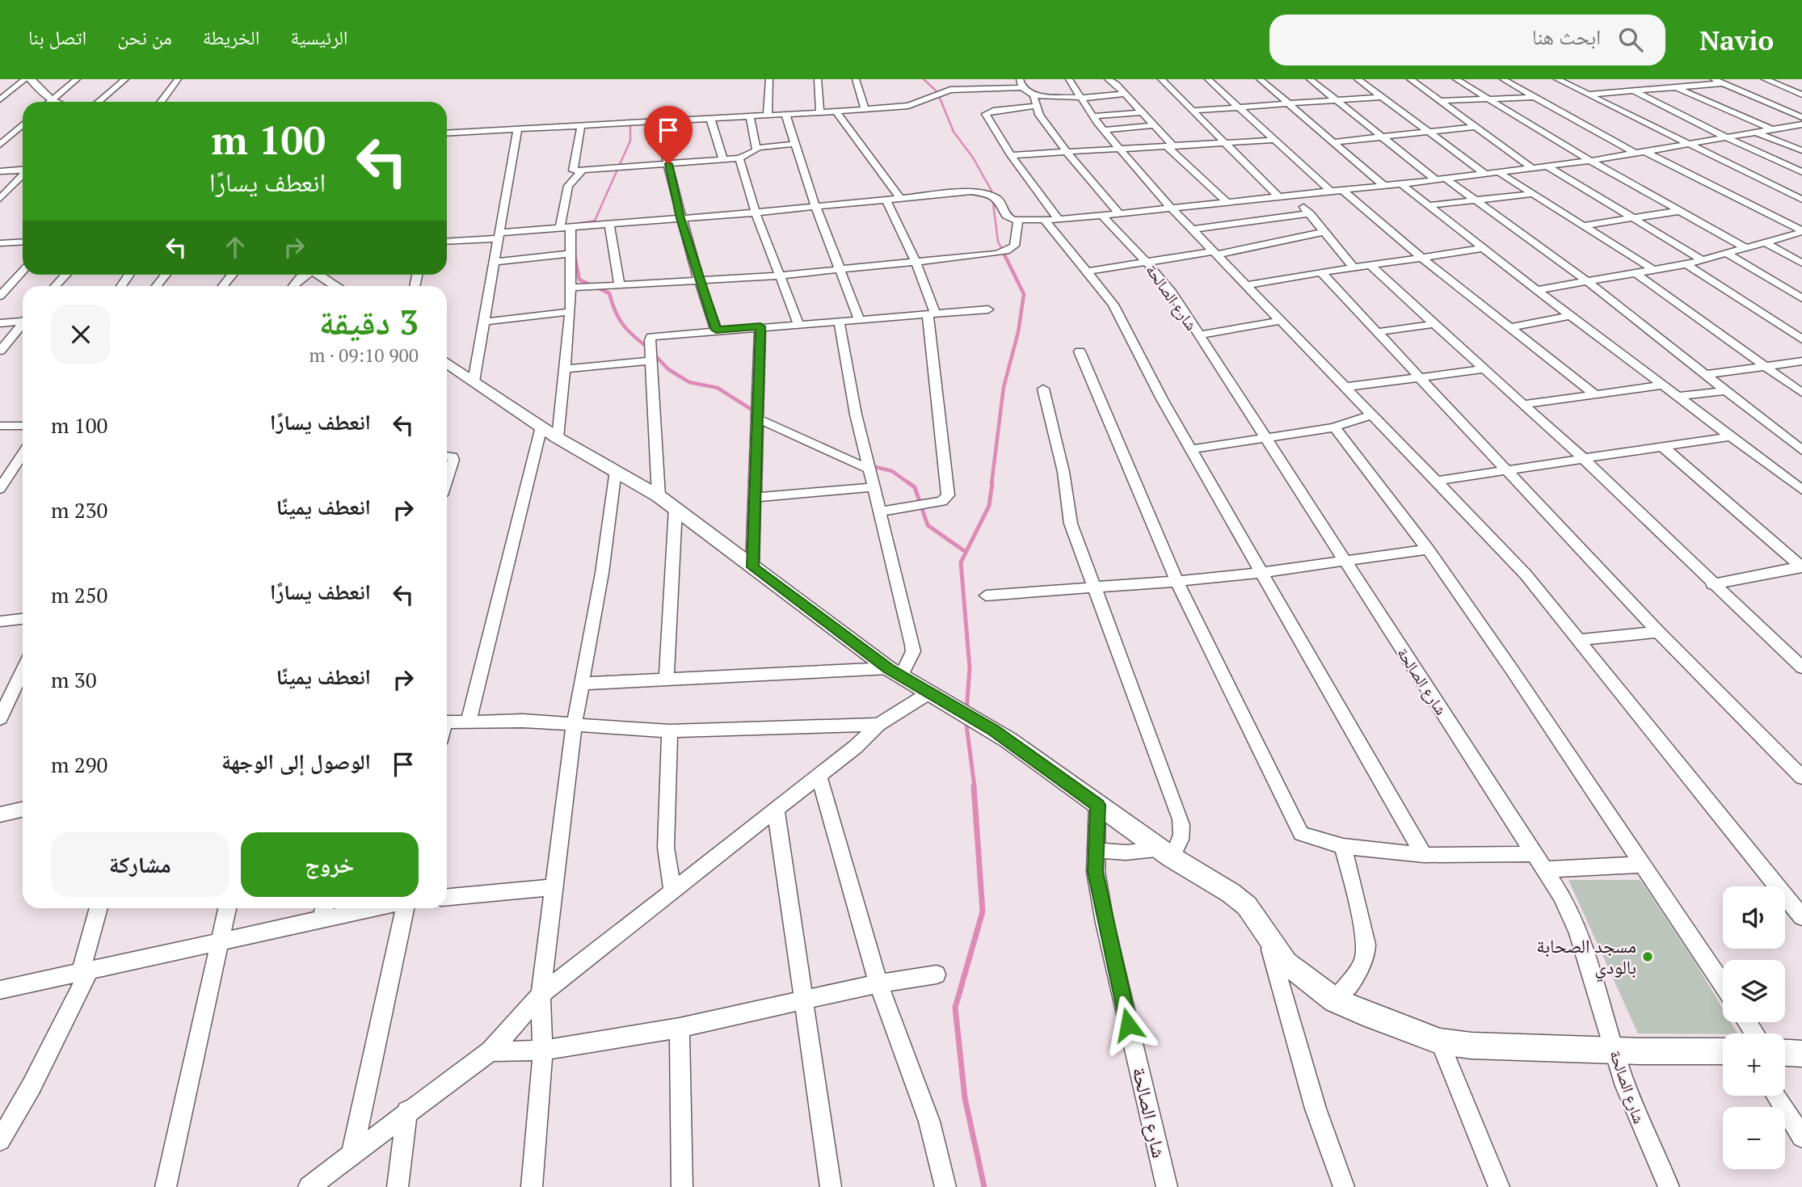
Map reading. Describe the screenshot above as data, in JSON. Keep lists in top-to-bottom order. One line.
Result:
{"streets":{"street":["شارع الصالحة"]},"places":["مسجد الصحابة بالودي"],"page":{"header":"Navio","search":"ابحث هنا","nav":["الرئيسية","الخريطة","من نحن","اتصل بنا"],"turn":["100 m","انعطف يسارًا"],"heading":["3 دقيقة","900 m · 09:10"],"list":[{"name":"انعطف يسارًا","value":"100 m"},{"name":"انعطف يمينًا","value":"230 m"},{"name":"انعطف يسارًا","value":"250 m"},{"name":"انعطف يمينًا","value":"30 m"},{"name":"الوصول إلى الوجهة","value":"290 m"}],"buttons":["خروج","مشاركة"],"map_buttons":["+","−"]}}
